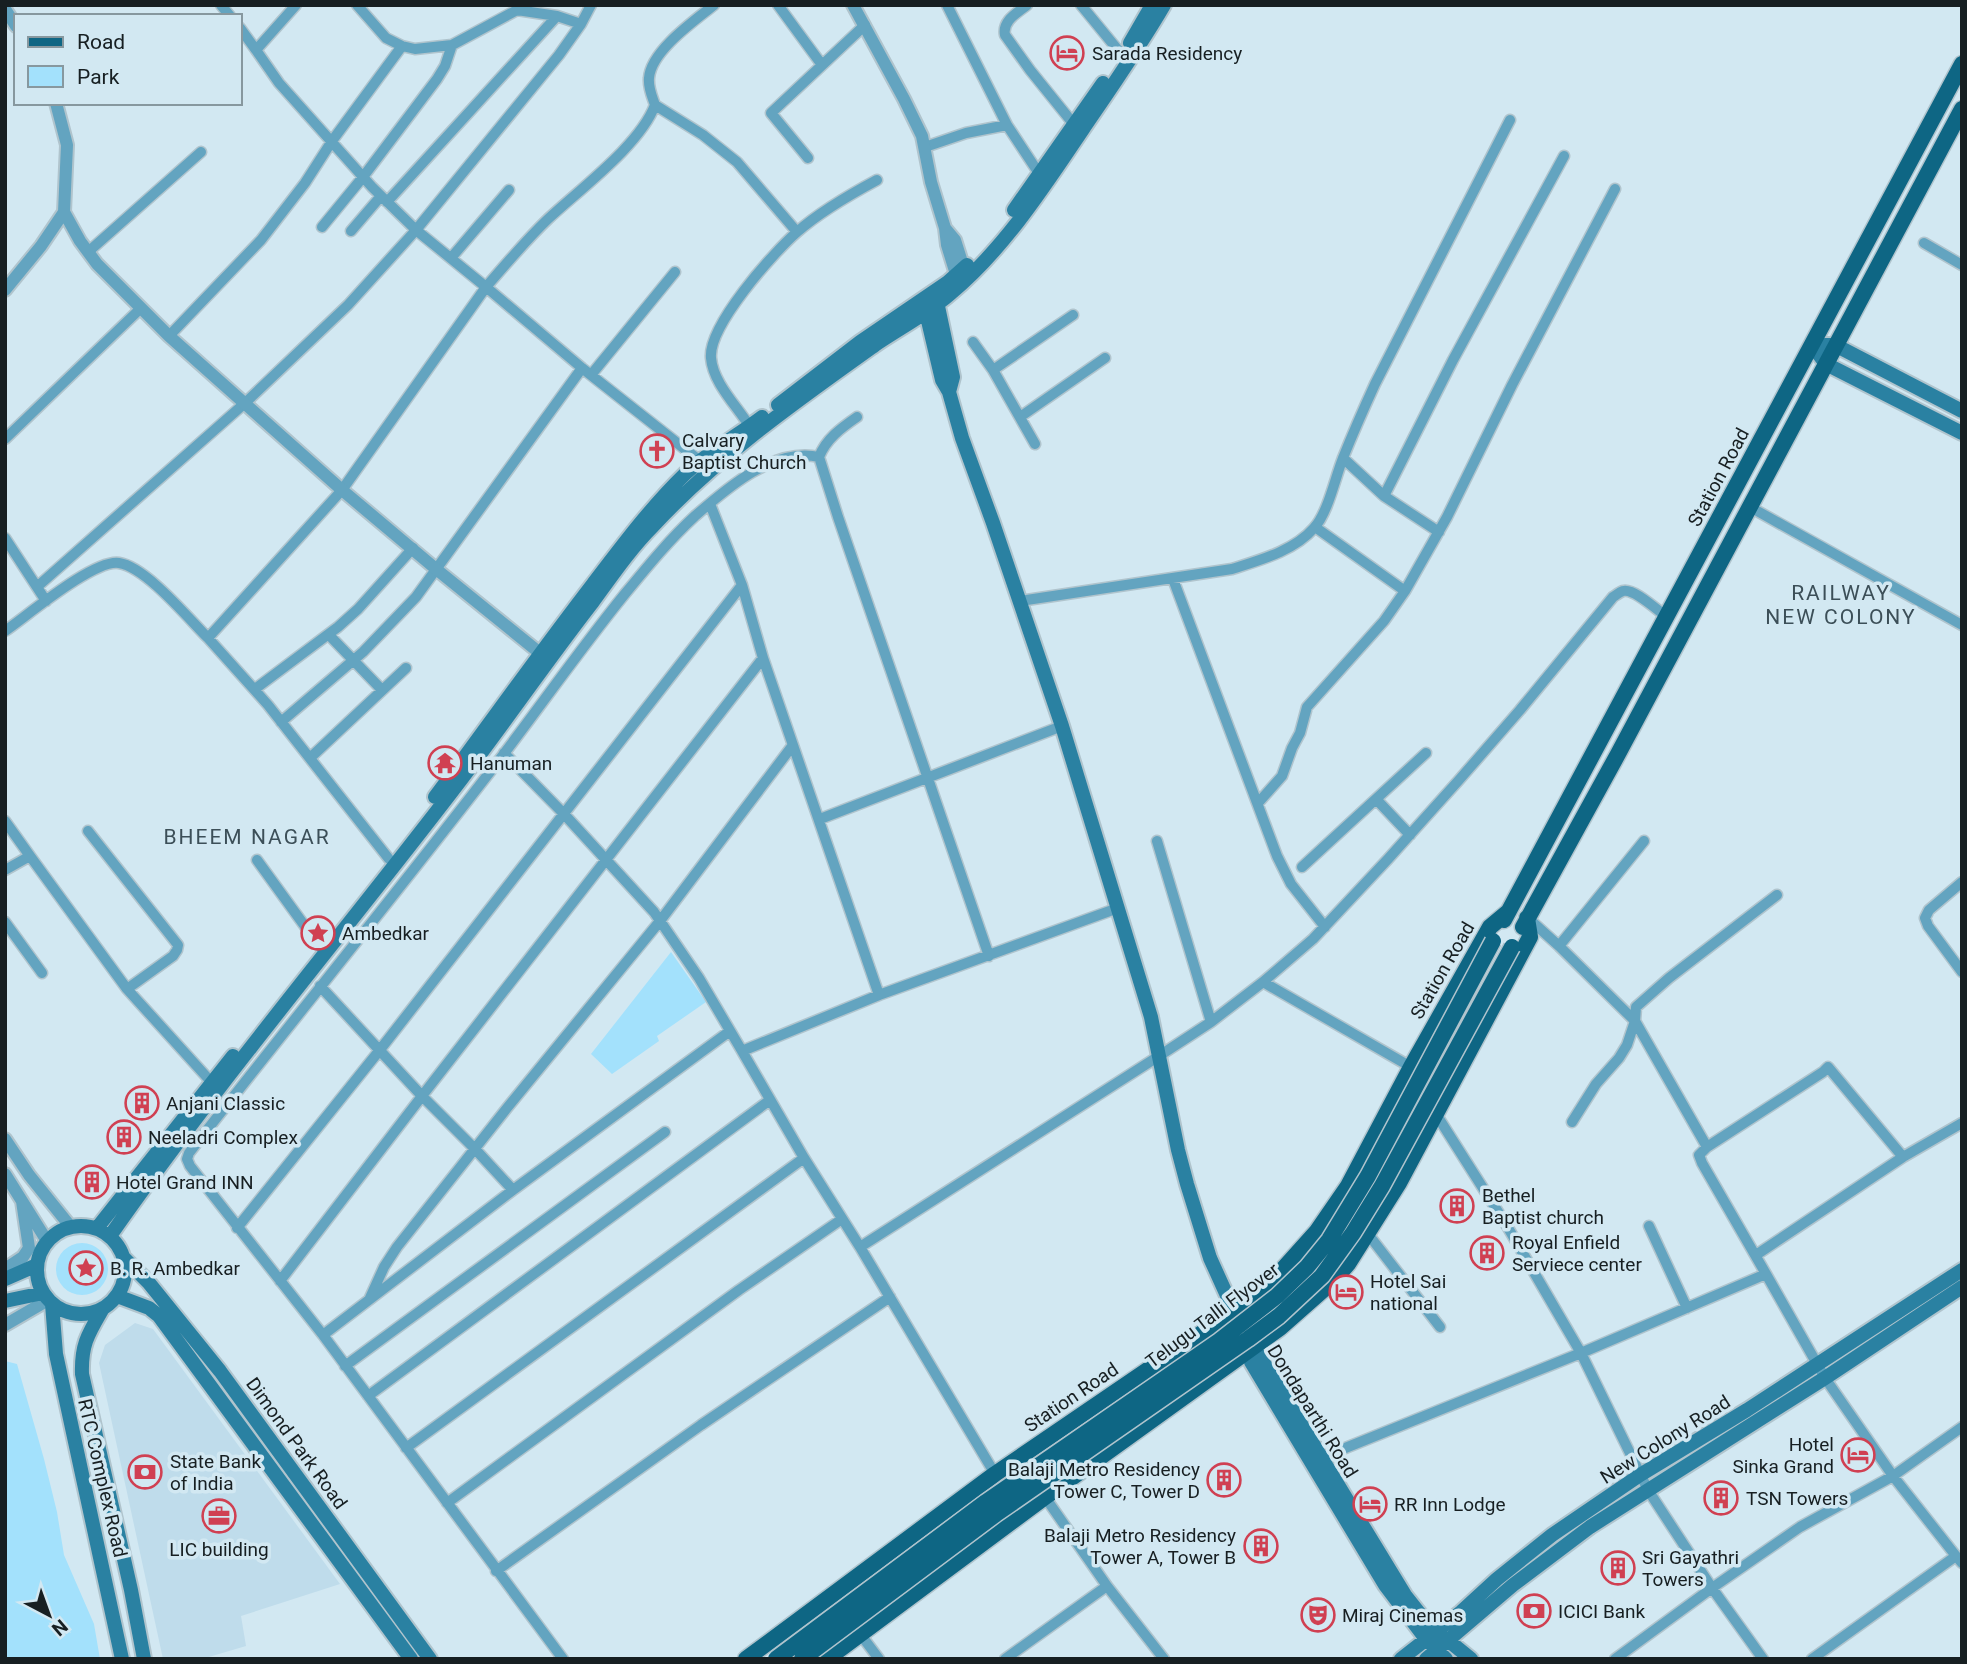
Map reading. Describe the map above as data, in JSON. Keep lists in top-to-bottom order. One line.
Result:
{"streets":{"main road":["Station Road","Telugu Talli Flyover","Dondaparthi Road","New Colony Road","Dimond Park Road","RTC Complex Road"]},"crossings":[["Station Road","Telugu Talli Flyover"],["Station Road","Dondaparthi Road"],["Dondaparthi Road","New Colony Road"],["Dimond Park Road","RTC Complex Road"]],"districts":["RAILWAY NEW COLONY","BHEEM NAGAR"],"places":{"hotel":["Sarada Residency","Hotel Sai national","Hotel Sinka Grand","RR Inn Lodge"],"church":["Calvary Baptist Church"],"temple":["Hanuman"],"place":["Ambedkar","B. R. Ambedkar"],"building":["Anjani Classic","Neeladri Complex","Hotel Grand INN","Bethel Baptist church","Royal Enfield Serviece center","Balaji Metro Residency Tower C, Tower D","TSN Towers","Balaji Metro Residency Tower A, Tower B","Sri Gayathri Towers"],"bank":["State Bank of India","ICICI Bank"],"office":["LIC building"],"theatre":["Miraj Cinemas"]},"legend":["Road","Park"],"north":"bottom right"}
